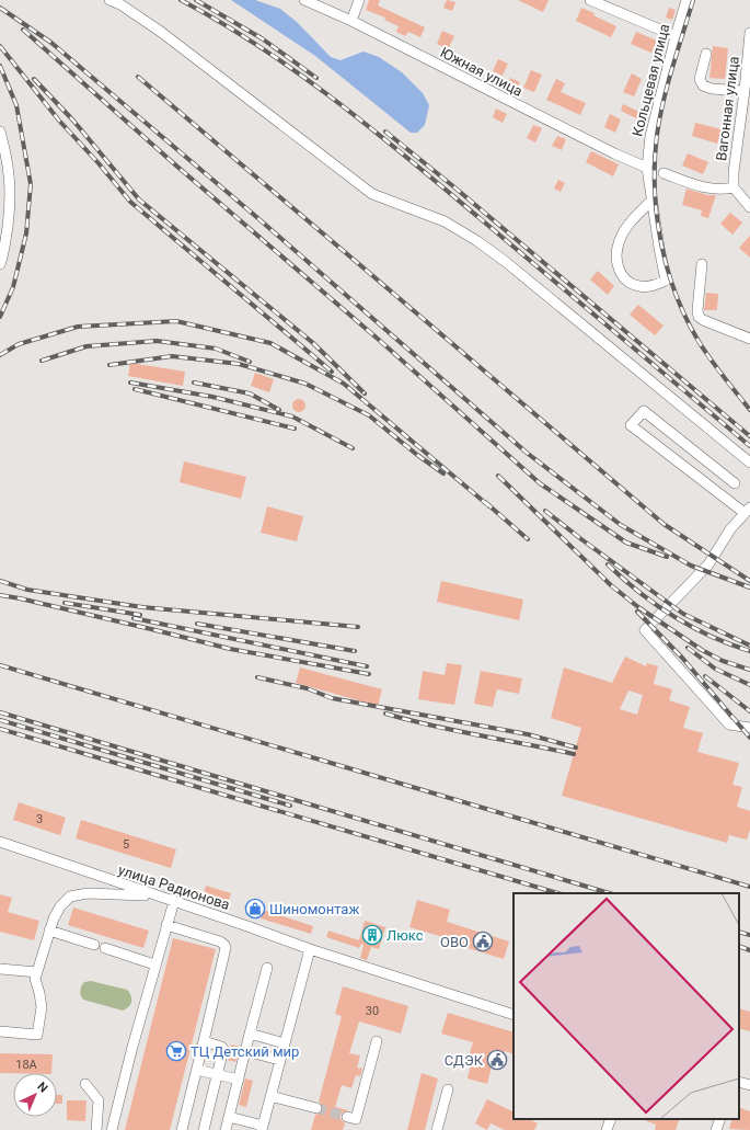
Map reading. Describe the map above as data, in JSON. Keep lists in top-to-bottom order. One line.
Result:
{"streets":{"street":["Южная улица","Кольцевая улица","Вагонная улица","улица Радионова"]},"crossings":[["Южная улица","Кольцевая улица"]],"places":{"shop":["Шиномонтаж"],"building":["Люкс"],"public building":["OBO","СДЭК"],"supermarket":["ТЦ Детский мир"]},"house_numbers":["3","5","30","18А"],"north":"top right"}
